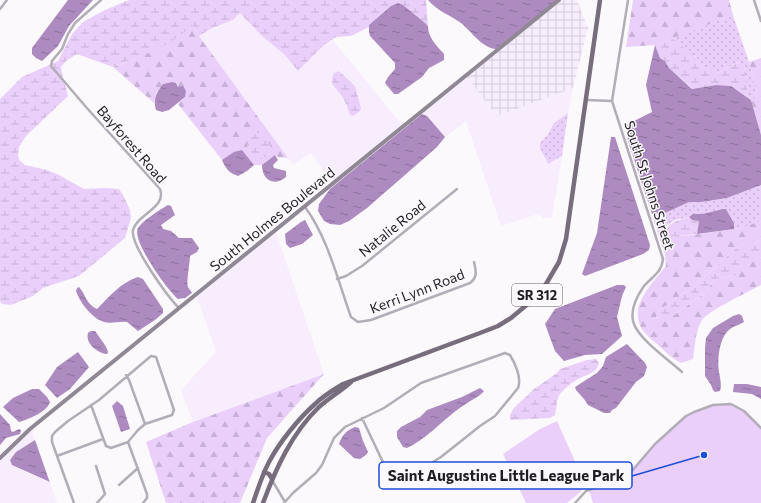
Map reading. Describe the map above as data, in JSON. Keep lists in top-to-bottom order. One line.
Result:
{"streets":{"main road":["South Holmes Boulevard","SR 312"],"street":["Bayforest Road","South St Johns Street","Natalie Road","Kerri Lynn Road"]},"crossings":[["Bayforest Road","South Holmes Boulevard"],["South Holmes Boulevard","Kerri Lynn Road"],["Natalie Road","Kerri Lynn Road"]],"places":["Saint Augustine Little League Park"]}
